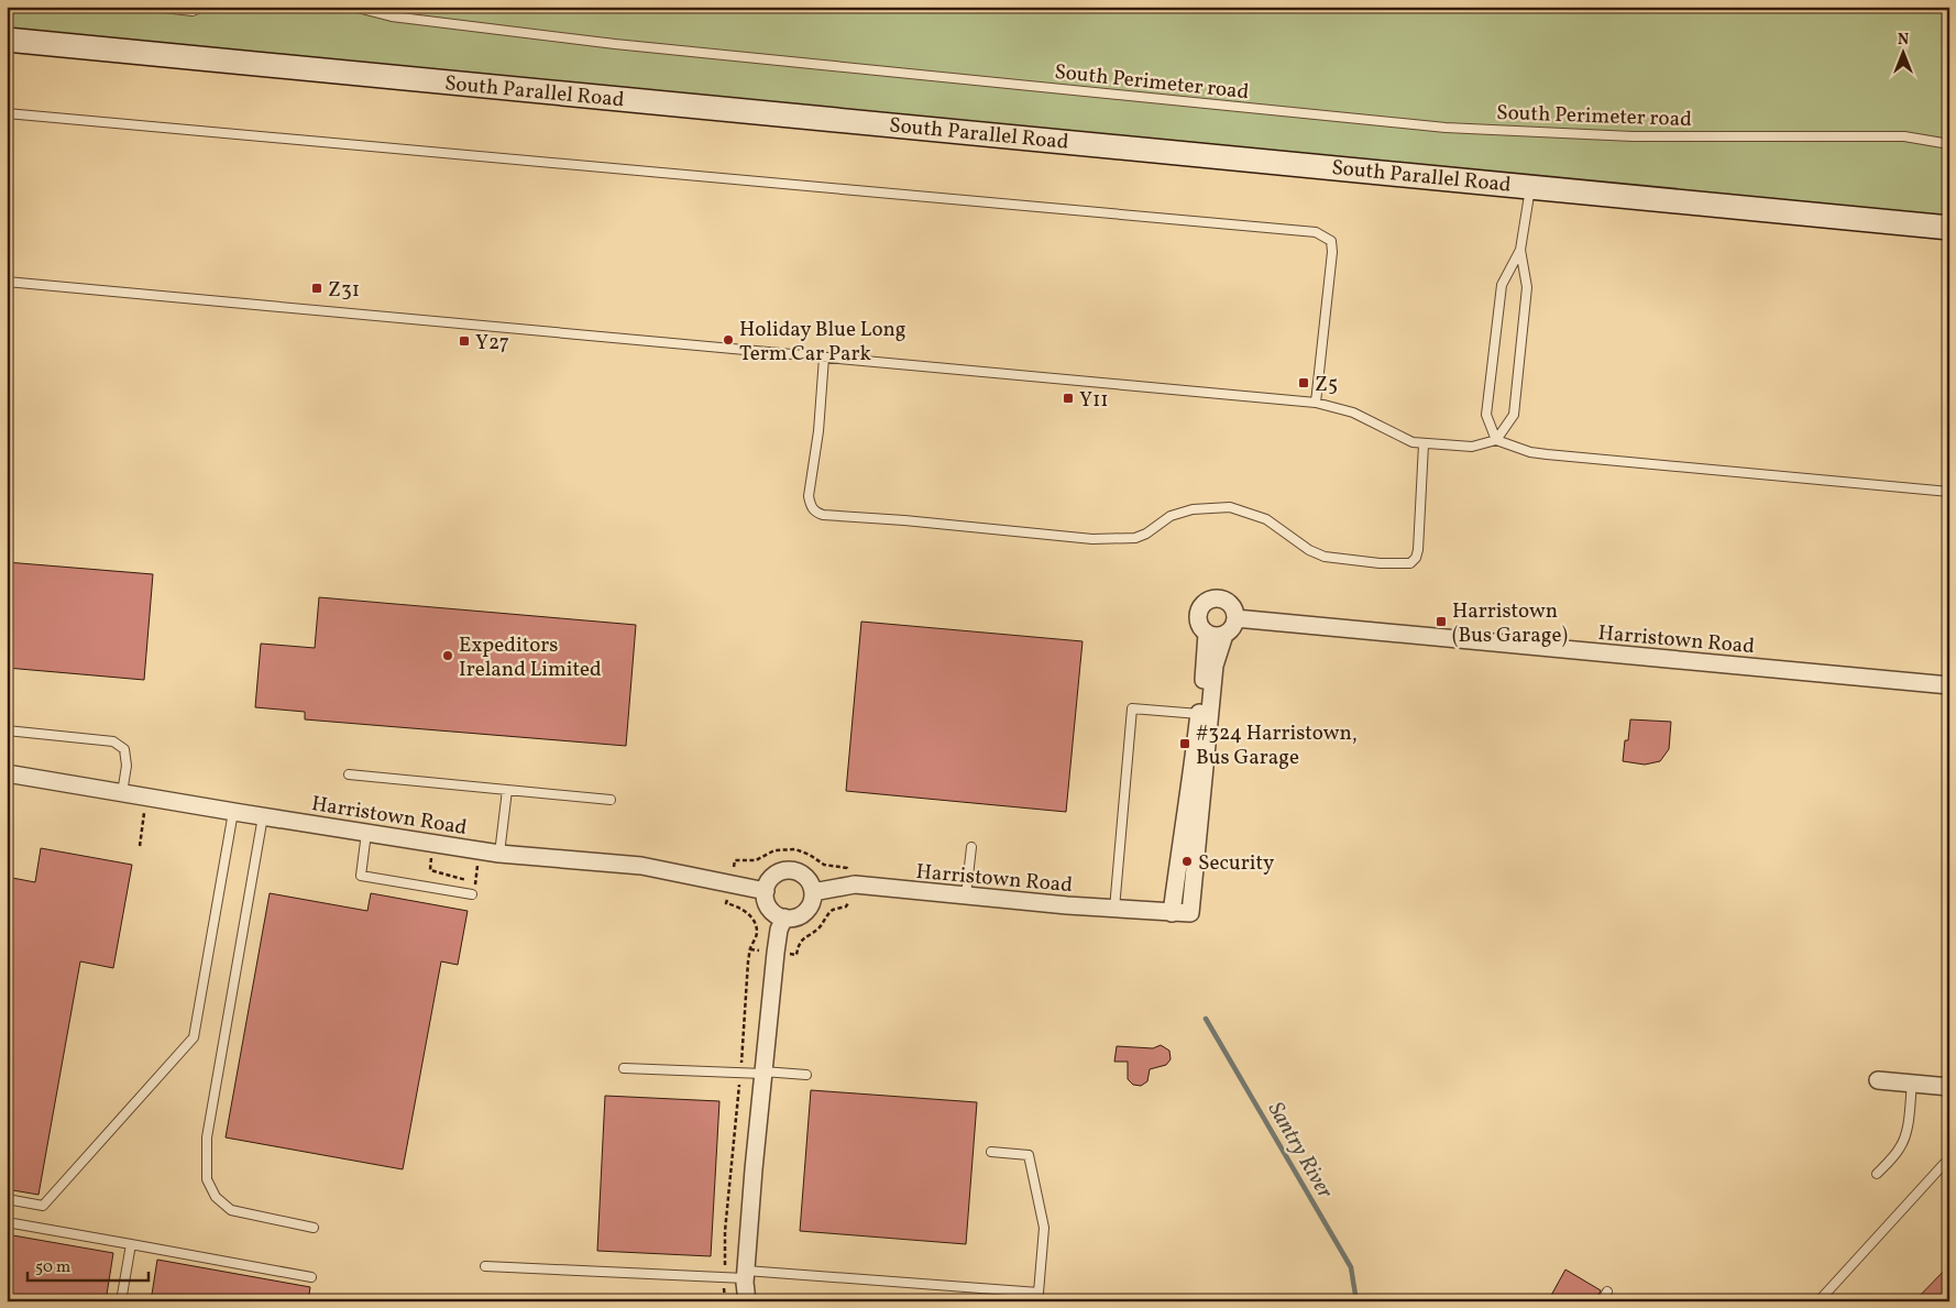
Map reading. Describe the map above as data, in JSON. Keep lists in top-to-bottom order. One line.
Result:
{"streets":{"main road":["South Parallel Road"],"street":["Harristown Road"],"lane":["South Perimeter road"]},"water":["Santry River"],"places":{"transit":["Z31","Y27","Z5","Y11","Harristown (Bus Garage)","#324 Harristown, Bus Garage"],"other":["Holiday Blue Long Term Car Park","Expeditors Ireland Limited","Security"]},"scale_bar":"50 m","north":"top"}
